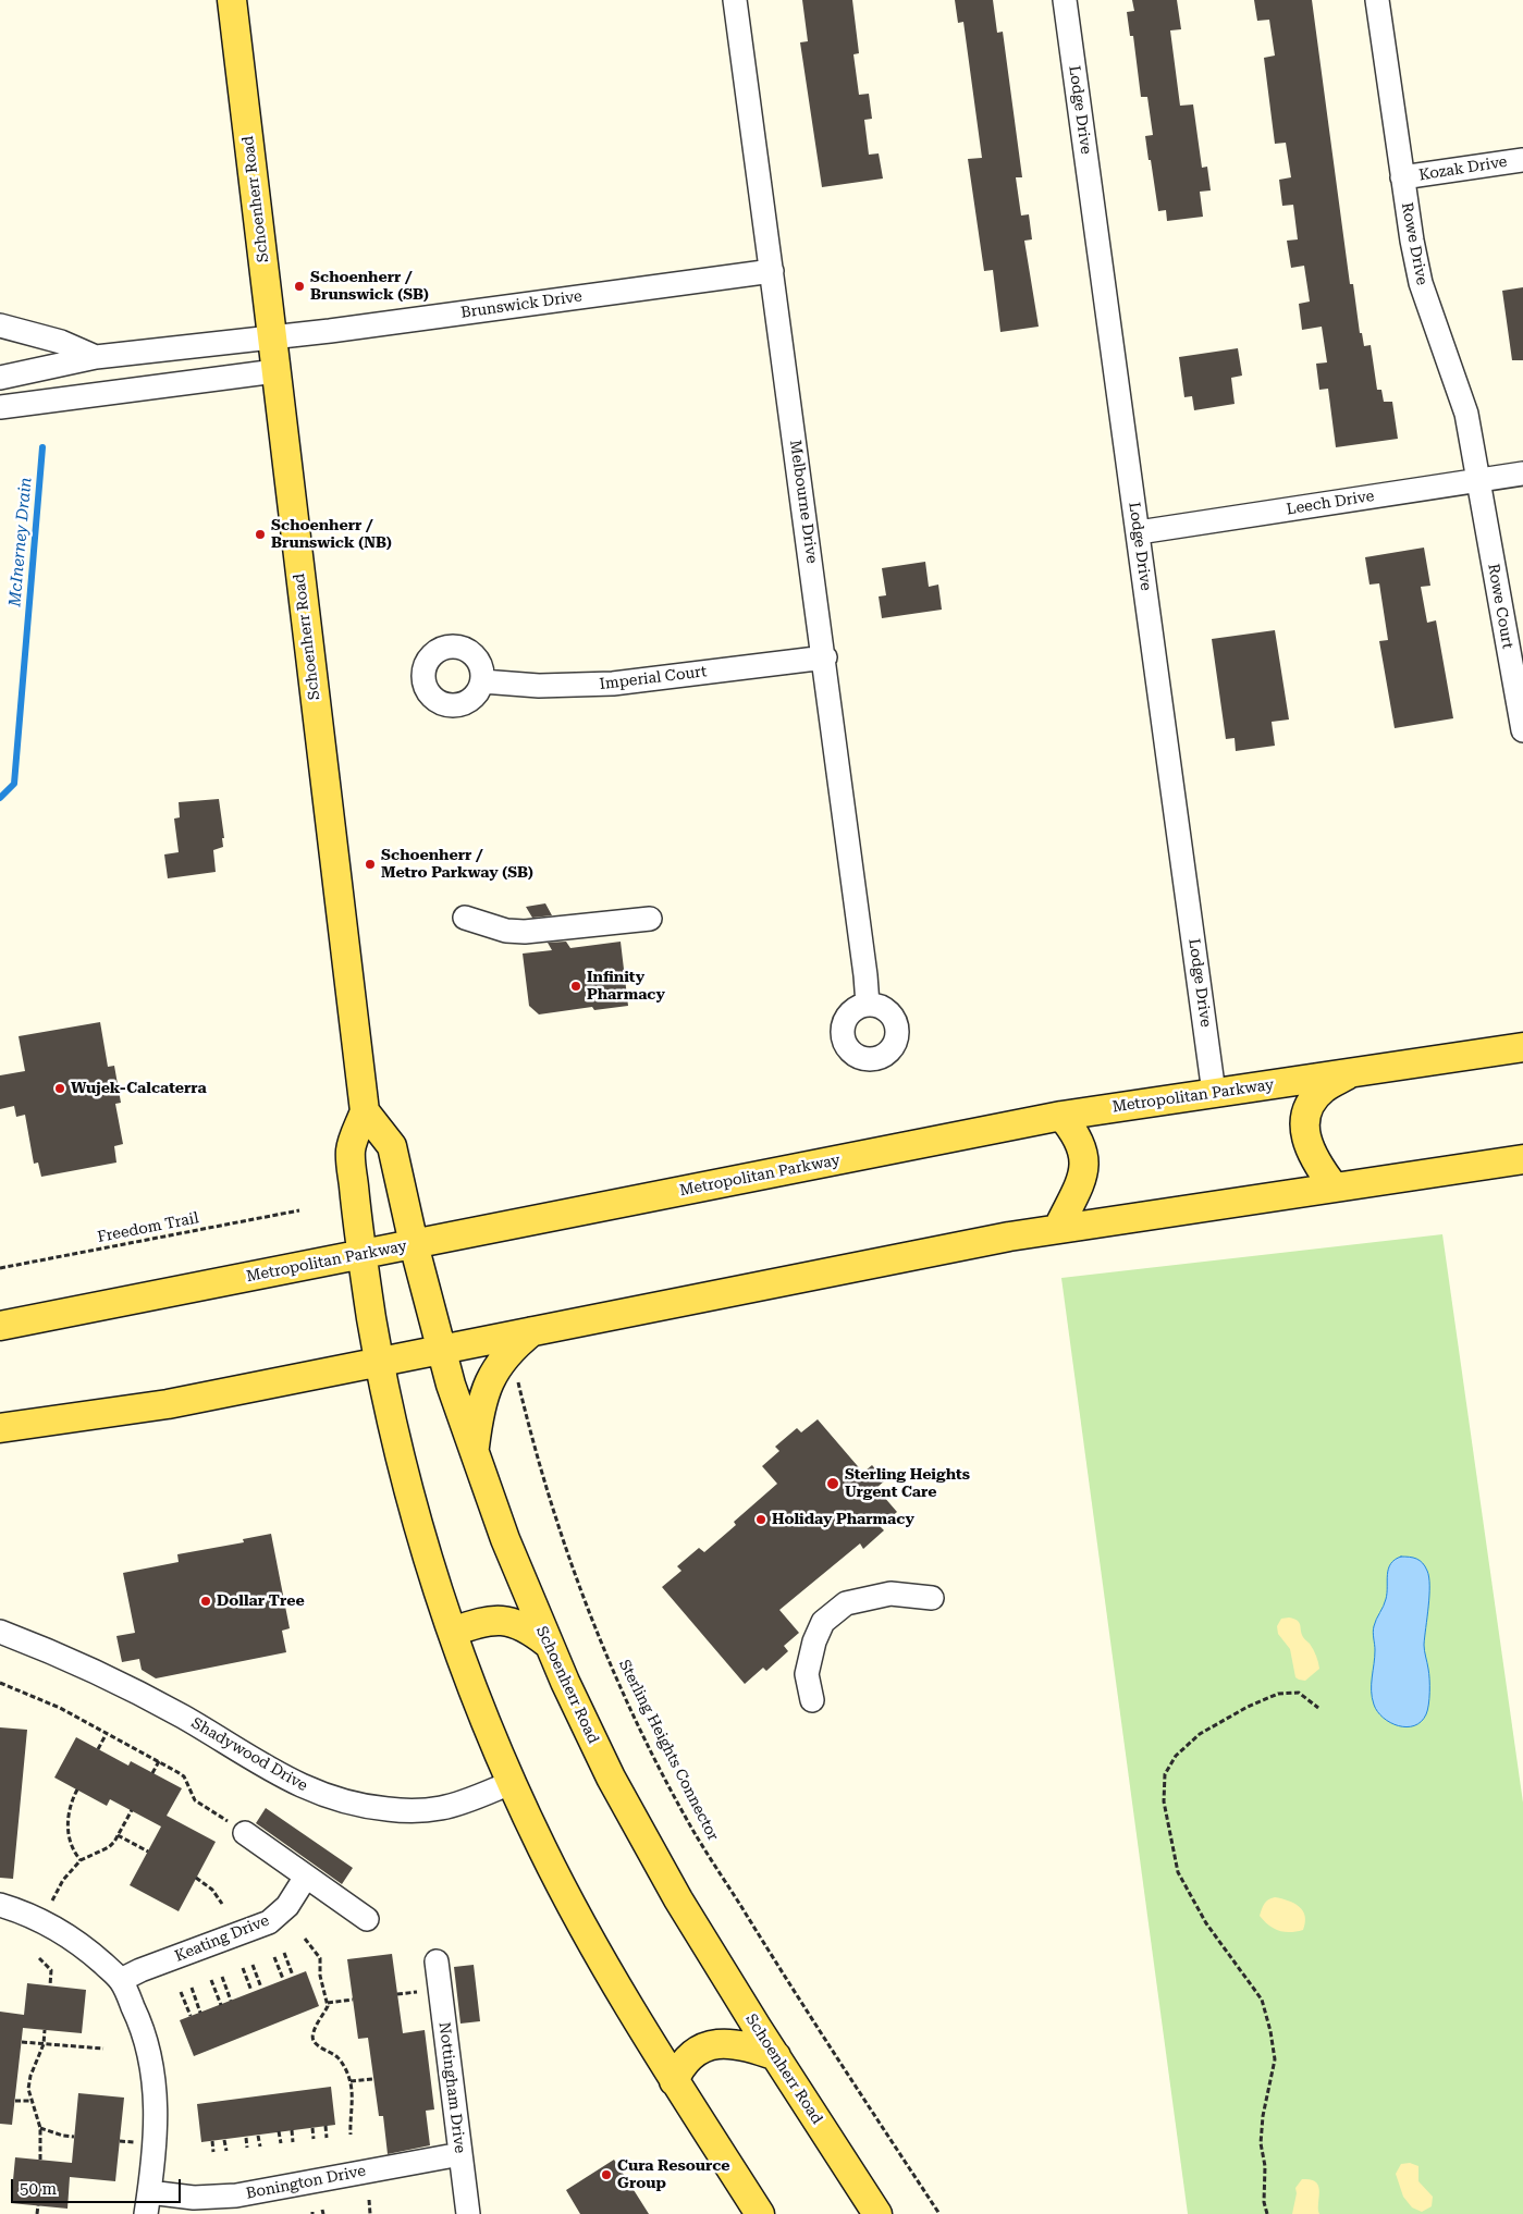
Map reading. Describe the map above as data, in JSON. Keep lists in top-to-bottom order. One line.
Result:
{"streets":{"main road":["Schoenherr Road","Metropolitan Parkway"],"street":["Lodge Drive","Kozak Drive","Rowe Drive","Brunswick Drive","Melbourne Drive","Leech Drive","Rowe Court","Imperial Court","Shadywood Drive","Keating Drive","Nottingham Drive","Bonington Drive"],"path":["Freedom Trail","Sterling Heights Connector"]},"crossings":[["Lodge Drive","Leech Drive"],["Lodge Drive","Metropolitan Parkway"],["Kozak Drive","Rowe Drive"],["Schoenherr Road","Brunswick Drive"],["Schoenherr Road","Metropolitan Parkway"],["Schoenherr Road","Shadywood Drive"],["Rowe Drive","Leech Drive"],["Rowe Drive","Rowe Court"],["Brunswick Drive","Melbourne Drive"],["Melbourne Drive","Imperial Court"],["Leech Drive","Rowe Court"],["Nottingham Drive","Bonington Drive"]],"water":["McInerney Drain"],"places":["Schoenherr / Brunswick (SB)","Schoenherr / Brunswick (NB)","Schoenherr / Metro Parkway (SB)","Infinity Pharmacy","Wujek-Calcaterra","Sterling Heights Urgent Care","Holiday Pharmacy","Dollar Tree","Cura Resource Group"],"scale_bar":"50 m"}
